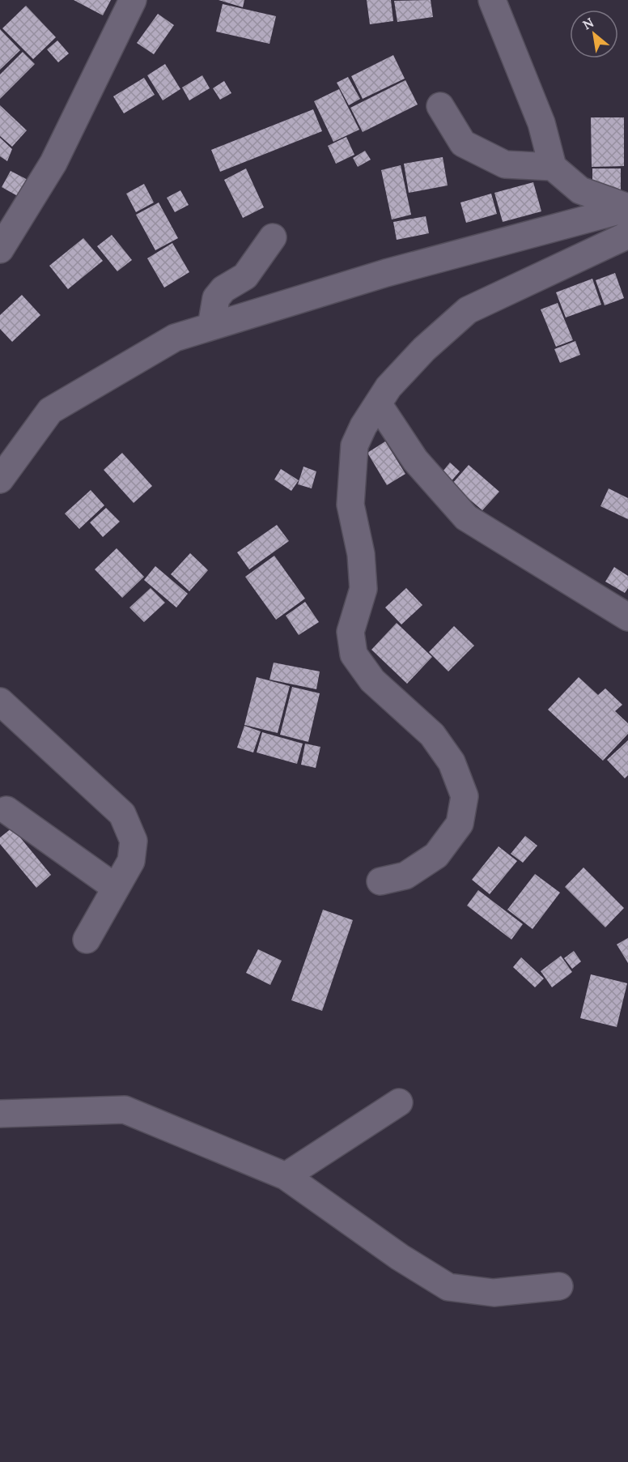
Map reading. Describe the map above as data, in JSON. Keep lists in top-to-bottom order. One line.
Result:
{"north":"top left"}
